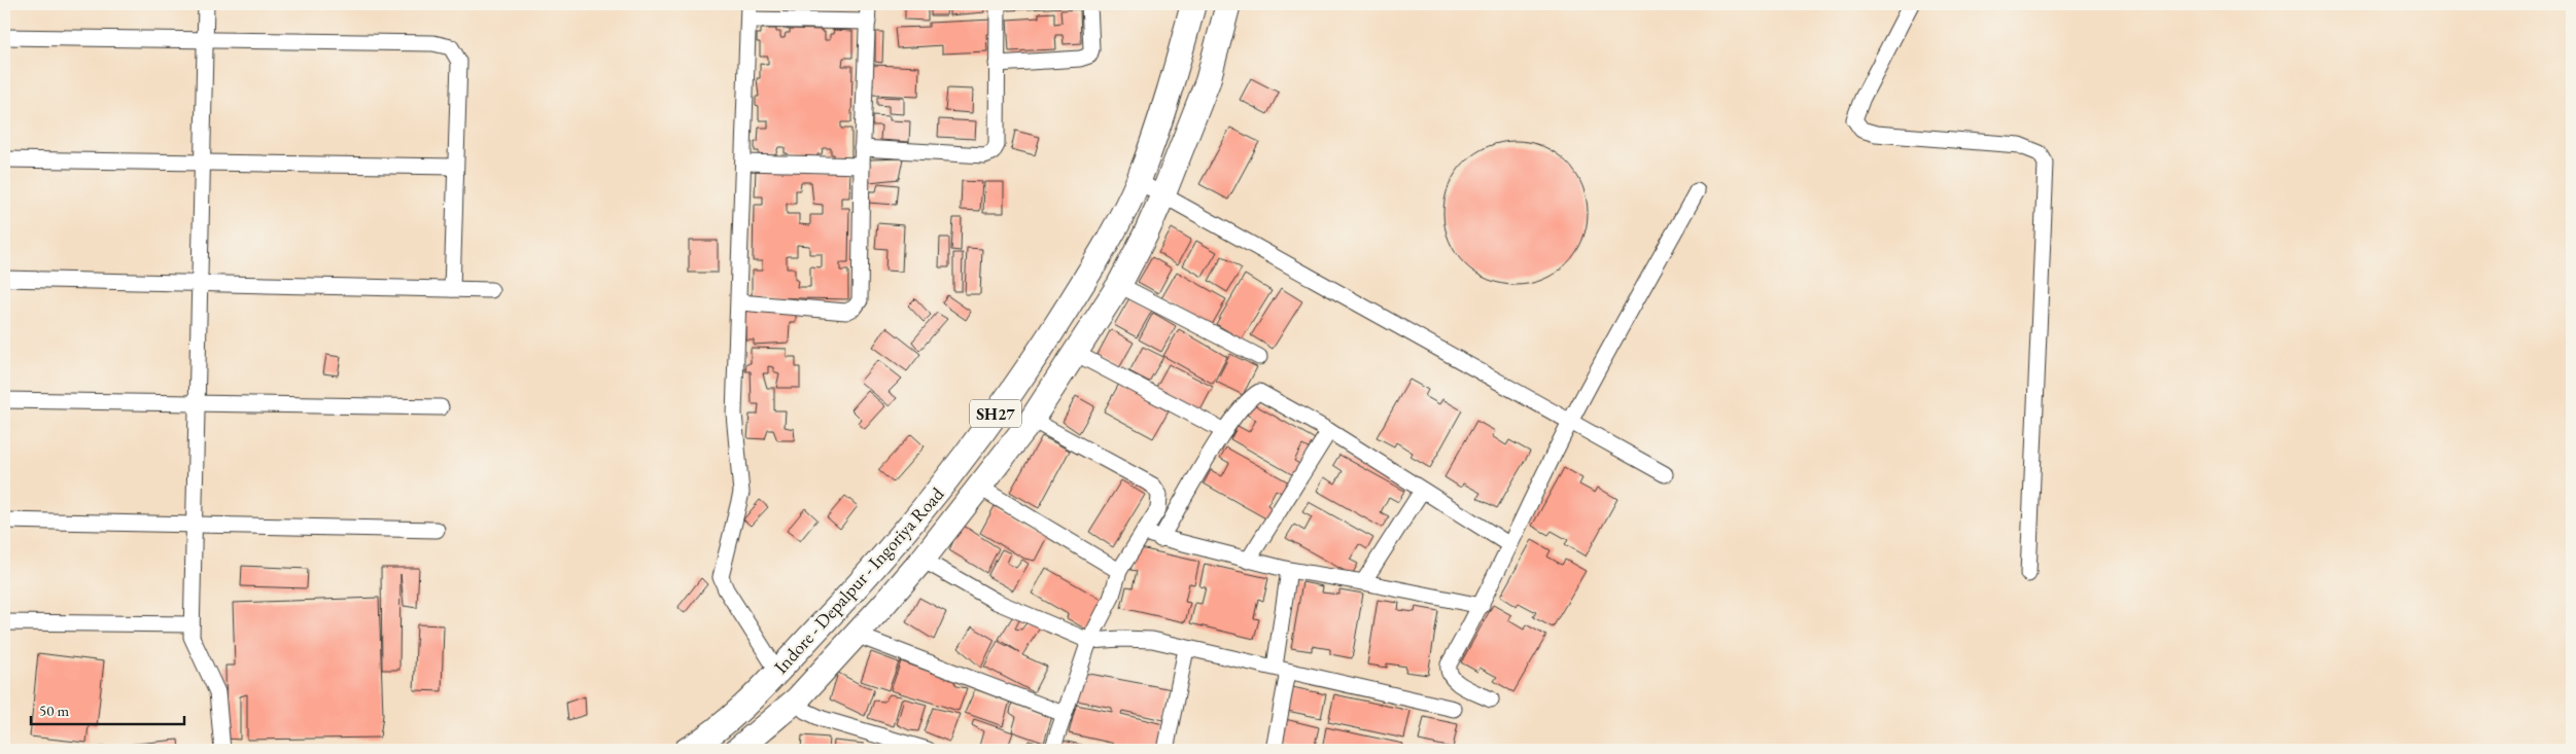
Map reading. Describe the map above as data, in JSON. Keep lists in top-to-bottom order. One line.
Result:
{"streets":{"main road":["SH27","Indore - Depalpur - Ingoriya Road"]},"scale_bar":"50 m"}
